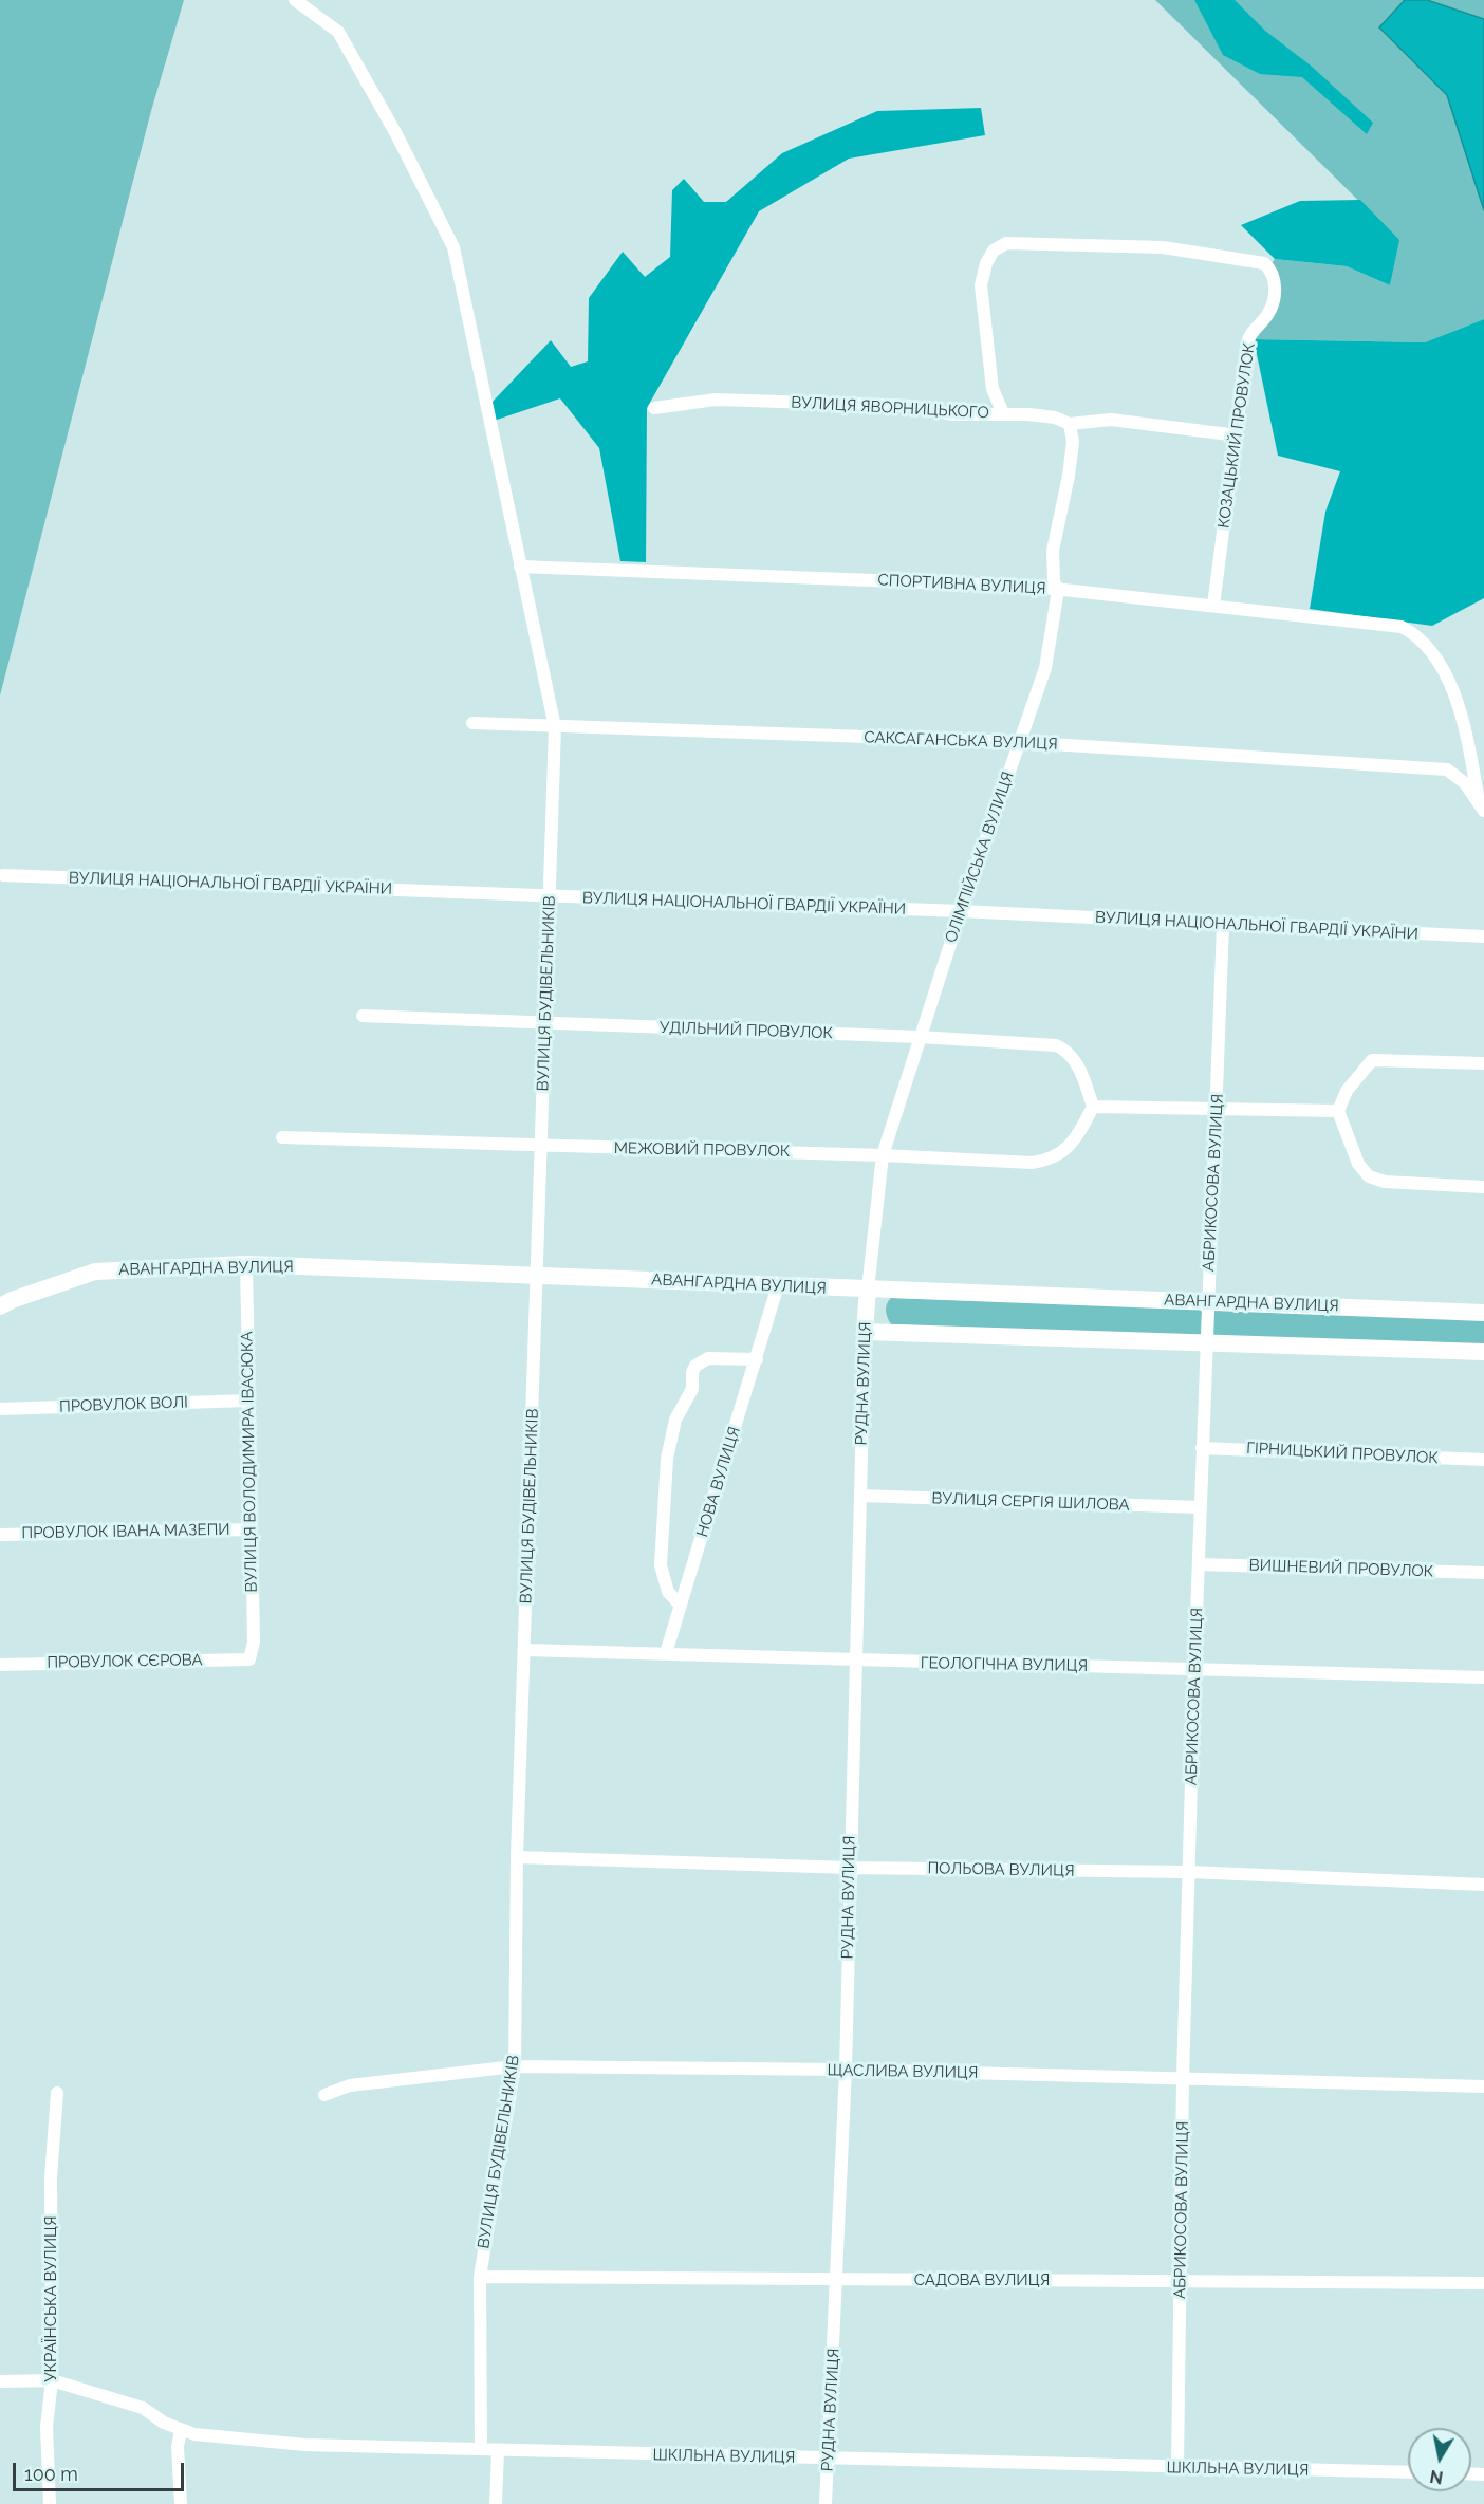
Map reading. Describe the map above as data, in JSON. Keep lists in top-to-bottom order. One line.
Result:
{"streets":{"street":["ВУЛИЦЯ ЯВОРНИЦЬКОГО","КОЗАЦЬКИЙ ПРОВУЛОК","СПОРТИВНА ВУЛИЦЯ","САКСАГАНСЬКА ВУЛИЦЯ","ОЛІМПІЙСЬКА ВУЛИЦЯ","ВУЛИЦЯ НАЦІОНАЛЬНОЇ ГВАРДІЇ УКРАЇНИ","ВУЛИЦЯ БУДІВЕЛЬНИКІВ","УДІЛЬНИЙ ПРОВУЛОК","МЕЖОВИЙ ПРОВУЛОК","АБРИКОСОВА ВУЛИЦЯ","АВАНГАРДНА ВУЛИЦЯ","РУДНА ВУЛИЦЯ","ПРОВУЛОК ВОЛІ","ГІРНИЦЬКИЙ ПРОВУЛОК","ВУЛИЦЯ ВОЛОДИМИРА ІВАСЮКА","НОВА ВУЛИЦЯ","ВУЛИЦЯ СЕРГІЯ ШИЛОВА","ПРОВУЛОК ІВАНА МАЗЕПИ","ВИШНЕВИЙ ПРОВУЛОК","ПРОВУЛОК СЄРОВА","ГЕОЛОГІЧНА ВУЛИЦЯ","ПОЛЬОВА ВУЛИЦЯ","ЩАСЛИВА ВУЛИЦЯ","САДОВА ВУЛИЦЯ","УКРАЇНСЬКА ВУЛИЦЯ","ШКІЛЬНА ВУЛИЦЯ"]},"crossings":[["ВУЛИЦЯ ЯВОРНИЦЬКОГО","КОЗАЦЬКИЙ ПРОВУЛОК"],["ВУЛИЦЯ ЯВОРНИЦЬКОГО","ОЛІМПІЙСЬКА ВУЛИЦЯ"],["КОЗАЦЬКИЙ ПРОВУЛОК","СПОРТИВНА ВУЛИЦЯ"],["СПОРТИВНА ВУЛИЦЯ","САКСАГАНСЬКА ВУЛИЦЯ"],["СПОРТИВНА ВУЛИЦЯ","ОЛІМПІЙСЬКА ВУЛИЦЯ"],["СПОРТИВНА ВУЛИЦЯ","ВУЛИЦЯ БУДІВЕЛЬНИКІВ"],["САКСАГАНСЬКА ВУЛИЦЯ","ОЛІМПІЙСЬКА ВУЛИЦЯ"],["САКСАГАНСЬКА ВУЛИЦЯ","ВУЛИЦЯ БУДІВЕЛЬНИКІВ"],["ОЛІМПІЙСЬКА ВУЛИЦЯ","ВУЛИЦЯ НАЦІОНАЛЬНОЇ ГВАРДІЇ УКРАЇНИ"],["ОЛІМПІЙСЬКА ВУЛИЦЯ","УДІЛЬНИЙ ПРОВУЛОК"],["ОЛІМПІЙСЬКА ВУЛИЦЯ","МЕЖОВИЙ ПРОВУЛОК"],["ОЛІМПІЙСЬКА ВУЛИЦЯ","АВАНГАРДНА ВУЛИЦЯ"],["ОЛІМПІЙСЬКА ВУЛИЦЯ","РУДНА ВУЛИЦЯ"],["ВУЛИЦЯ НАЦІОНАЛЬНОЇ ГВАРДІЇ УКРАЇНИ","ВУЛИЦЯ БУДІВЕЛЬНИКІВ"],["ВУЛИЦЯ НАЦІОНАЛЬНОЇ ГВАРДІЇ УКРАЇНИ","АБРИКОСОВА ВУЛИЦЯ"],["ВУЛИЦЯ БУДІВЕЛЬНИКІВ","УДІЛЬНИЙ ПРОВУЛОК"],["ВУЛИЦЯ БУДІВЕЛЬНИКІВ","МЕЖОВИЙ ПРОВУЛОК"],["ВУЛИЦЯ БУДІВЕЛЬНИКІВ","АВАНГАРДНА ВУЛИЦЯ"],["ВУЛИЦЯ БУДІВЕЛЬНИКІВ","ГЕОЛОГІЧНА ВУЛИЦЯ"],["ВУЛИЦЯ БУДІВЕЛЬНИКІВ","ПОЛЬОВА ВУЛИЦЯ"],["ВУЛИЦЯ БУДІВЕЛЬНИКІВ","ЩАСЛИВА ВУЛИЦЯ"],["ВУЛИЦЯ БУДІВЕЛЬНИКІВ","САДОВА ВУЛИЦЯ"],["ВУЛИЦЯ БУДІВЕЛЬНИКІВ","ШКІЛЬНА ВУЛИЦЯ"],["УДІЛЬНИЙ ПРОВУЛОК","МЕЖОВИЙ ПРОВУЛОК"],["АБРИКОСОВА ВУЛИЦЯ","АВАНГАРДНА ВУЛИЦЯ"],["АБРИКОСОВА ВУЛИЦЯ","ГІРНИЦЬКИЙ ПРОВУЛОК"],["АБРИКОСОВА ВУЛИЦЯ","ВУЛИЦЯ СЕРГІЯ ШИЛОВА"],["АБРИКОСОВА ВУЛИЦЯ","ВИШНЕВИЙ ПРОВУЛОК"],["АБРИКОСОВА ВУЛИЦЯ","ГЕОЛОГІЧНА ВУЛИЦЯ"],["АБРИКОСОВА ВУЛИЦЯ","ПОЛЬОВА ВУЛИЦЯ"],["АБРИКОСОВА ВУЛИЦЯ","ЩАСЛИВА ВУЛИЦЯ"],["АБРИКОСОВА ВУЛИЦЯ","САДОВА ВУЛИЦЯ"],["АБРИКОСОВА ВУЛИЦЯ","ШКІЛЬНА ВУЛИЦЯ"],["АВАНГАРДНА ВУЛИЦЯ","РУДНА ВУЛИЦЯ"],["АВАНГАРДНА ВУЛИЦЯ","ВУЛИЦЯ ВОЛОДИМИРА ІВАСЮКА"],["АВАНГАРДНА ВУЛИЦЯ","НОВА ВУЛИЦЯ"],["РУДНА ВУЛИЦЯ","ВУЛИЦЯ СЕРГІЯ ШИЛОВА"],["РУДНА ВУЛИЦЯ","ГЕОЛОГІЧНА ВУЛИЦЯ"],["РУДНА ВУЛИЦЯ","ПОЛЬОВА ВУЛИЦЯ"],["РУДНА ВУЛИЦЯ","ЩАСЛИВА ВУЛИЦЯ"],["РУДНА ВУЛИЦЯ","САДОВА ВУЛИЦЯ"],["РУДНА ВУЛИЦЯ","ШКІЛЬНА ВУЛИЦЯ"],["ПРОВУЛОК ВОЛІ","ВУЛИЦЯ ВОЛОДИМИРА ІВАСЮКА"],["ВУЛИЦЯ ВОЛОДИМИРА ІВАСЮКА","ПРОВУЛОК ІВАНА МАЗЕПИ"],["ВУЛИЦЯ ВОЛОДИМИРА ІВАСЮКА","ПРОВУЛОК СЄРОВА"],["НОВА ВУЛИЦЯ","ГЕОЛОГІЧНА ВУЛИЦЯ"],["УКРАЇНСЬКА ВУЛИЦЯ","ШКІЛЬНА ВУЛИЦЯ"]],"scale_bar":"100 m","north":"bottom"}
